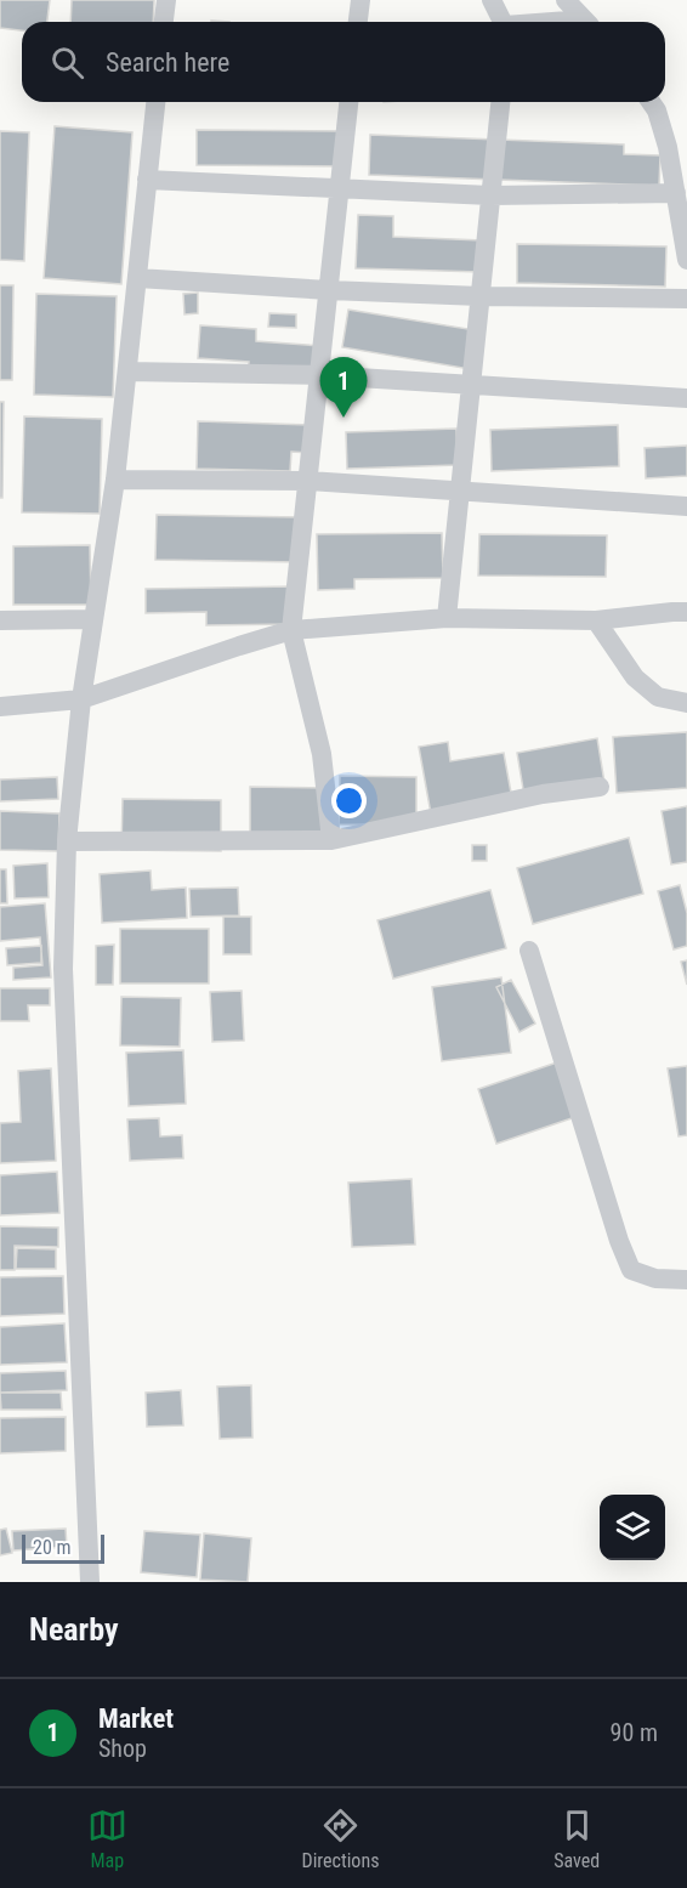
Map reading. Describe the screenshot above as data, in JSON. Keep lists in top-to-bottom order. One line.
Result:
{"scale_bar":"20 m","page":{"search":"Search here","pins":"1","scale":"20 m","heading":"Nearby","list":[{"mark":"1","name":"Market","note":"Shop","value":"90 m"}],"nav":["Map","Directions","Saved"]}}
